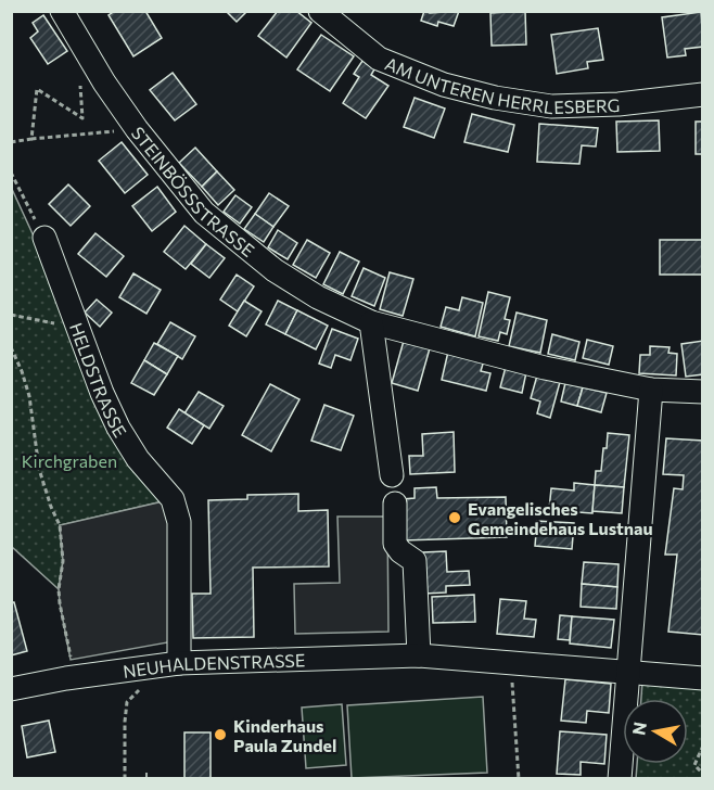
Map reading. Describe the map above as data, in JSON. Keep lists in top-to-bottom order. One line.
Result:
{"streets":{"street":["AM UNTEREN HERRLESBERG","STEINBÖSSSTRASSE","HELDSTRASSE","NEUHALDENSTRASSE"]},"crossings":[["HELDSTRASSE","NEUHALDENSTRASSE"]],"parks":["Kirchgraben"],"places":["Evangelisches Gemeindehaus Lustnau","Kinderhaus Paula Zundel"],"north":"left"}
